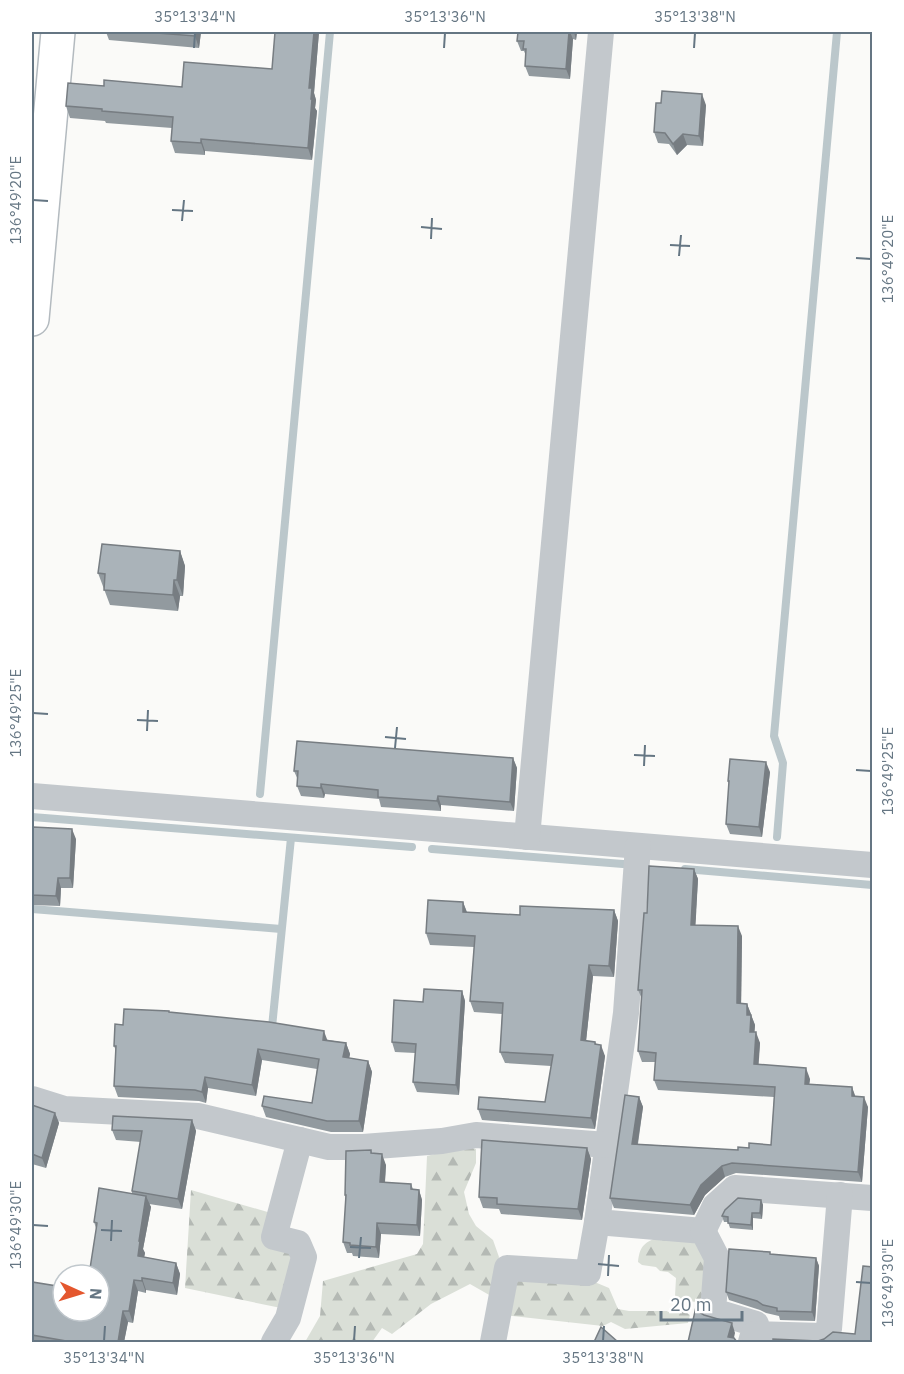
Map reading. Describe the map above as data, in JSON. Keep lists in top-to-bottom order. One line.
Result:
{"scale_bar":"20 m","north":"right","coordinates":["35°13'34\"N","35°13'36\"N","35°13'38\"N","136°49'20\"E","136°49'25\"E","136°49'30\"E"]}
